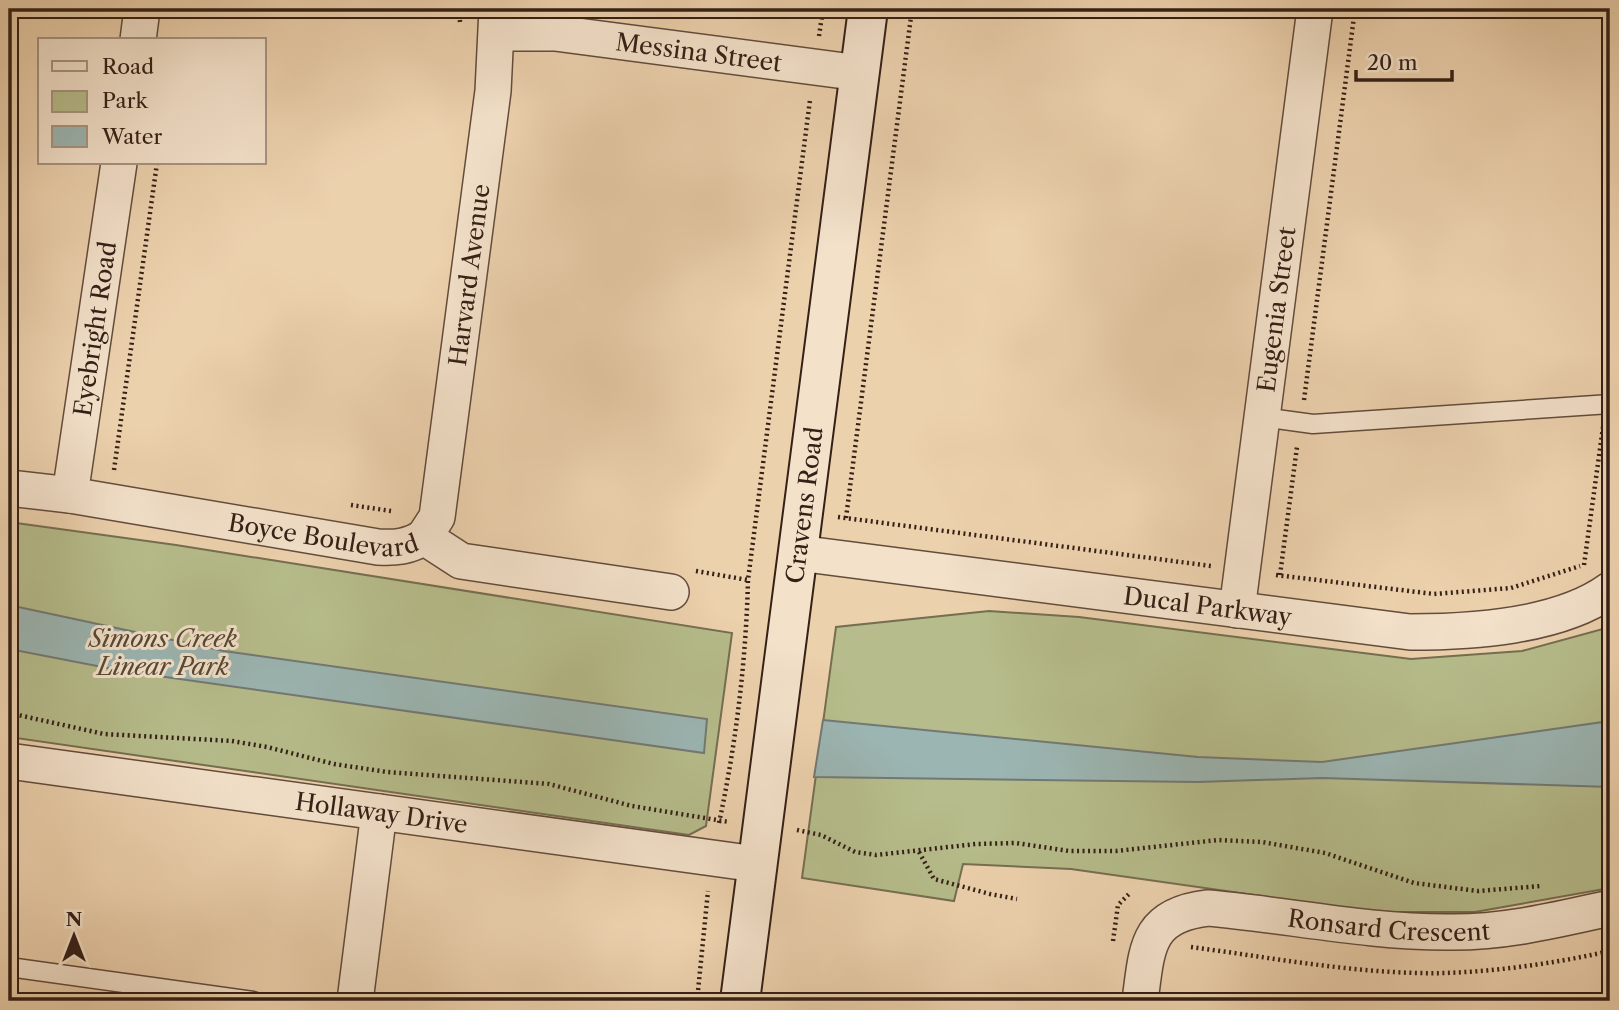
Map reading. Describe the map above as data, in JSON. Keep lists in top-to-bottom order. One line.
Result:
{"streets":{"street":["Messina Street","Harvard Avenue","Eugenia Street","Eyebright Road","Cravens Road","Boyce Boulevard","Ducal Parkway","Hollaway Drive","Ronsard Crescent"]},"crossings":[["Messina Street","Harvard Avenue"],["Messina Street","Cravens Road"],["Harvard Avenue","Boyce Boulevard"],["Eugenia Street","Ducal Parkway"],["Eyebright Road","Boyce Boulevard"],["Cravens Road","Ducal Parkway"],["Cravens Road","Hollaway Drive"]],"parks":["Simons Creek Linear Park"],"legend":["Road","Park","Water"],"scale_bar":"20 m","north":"top"}
